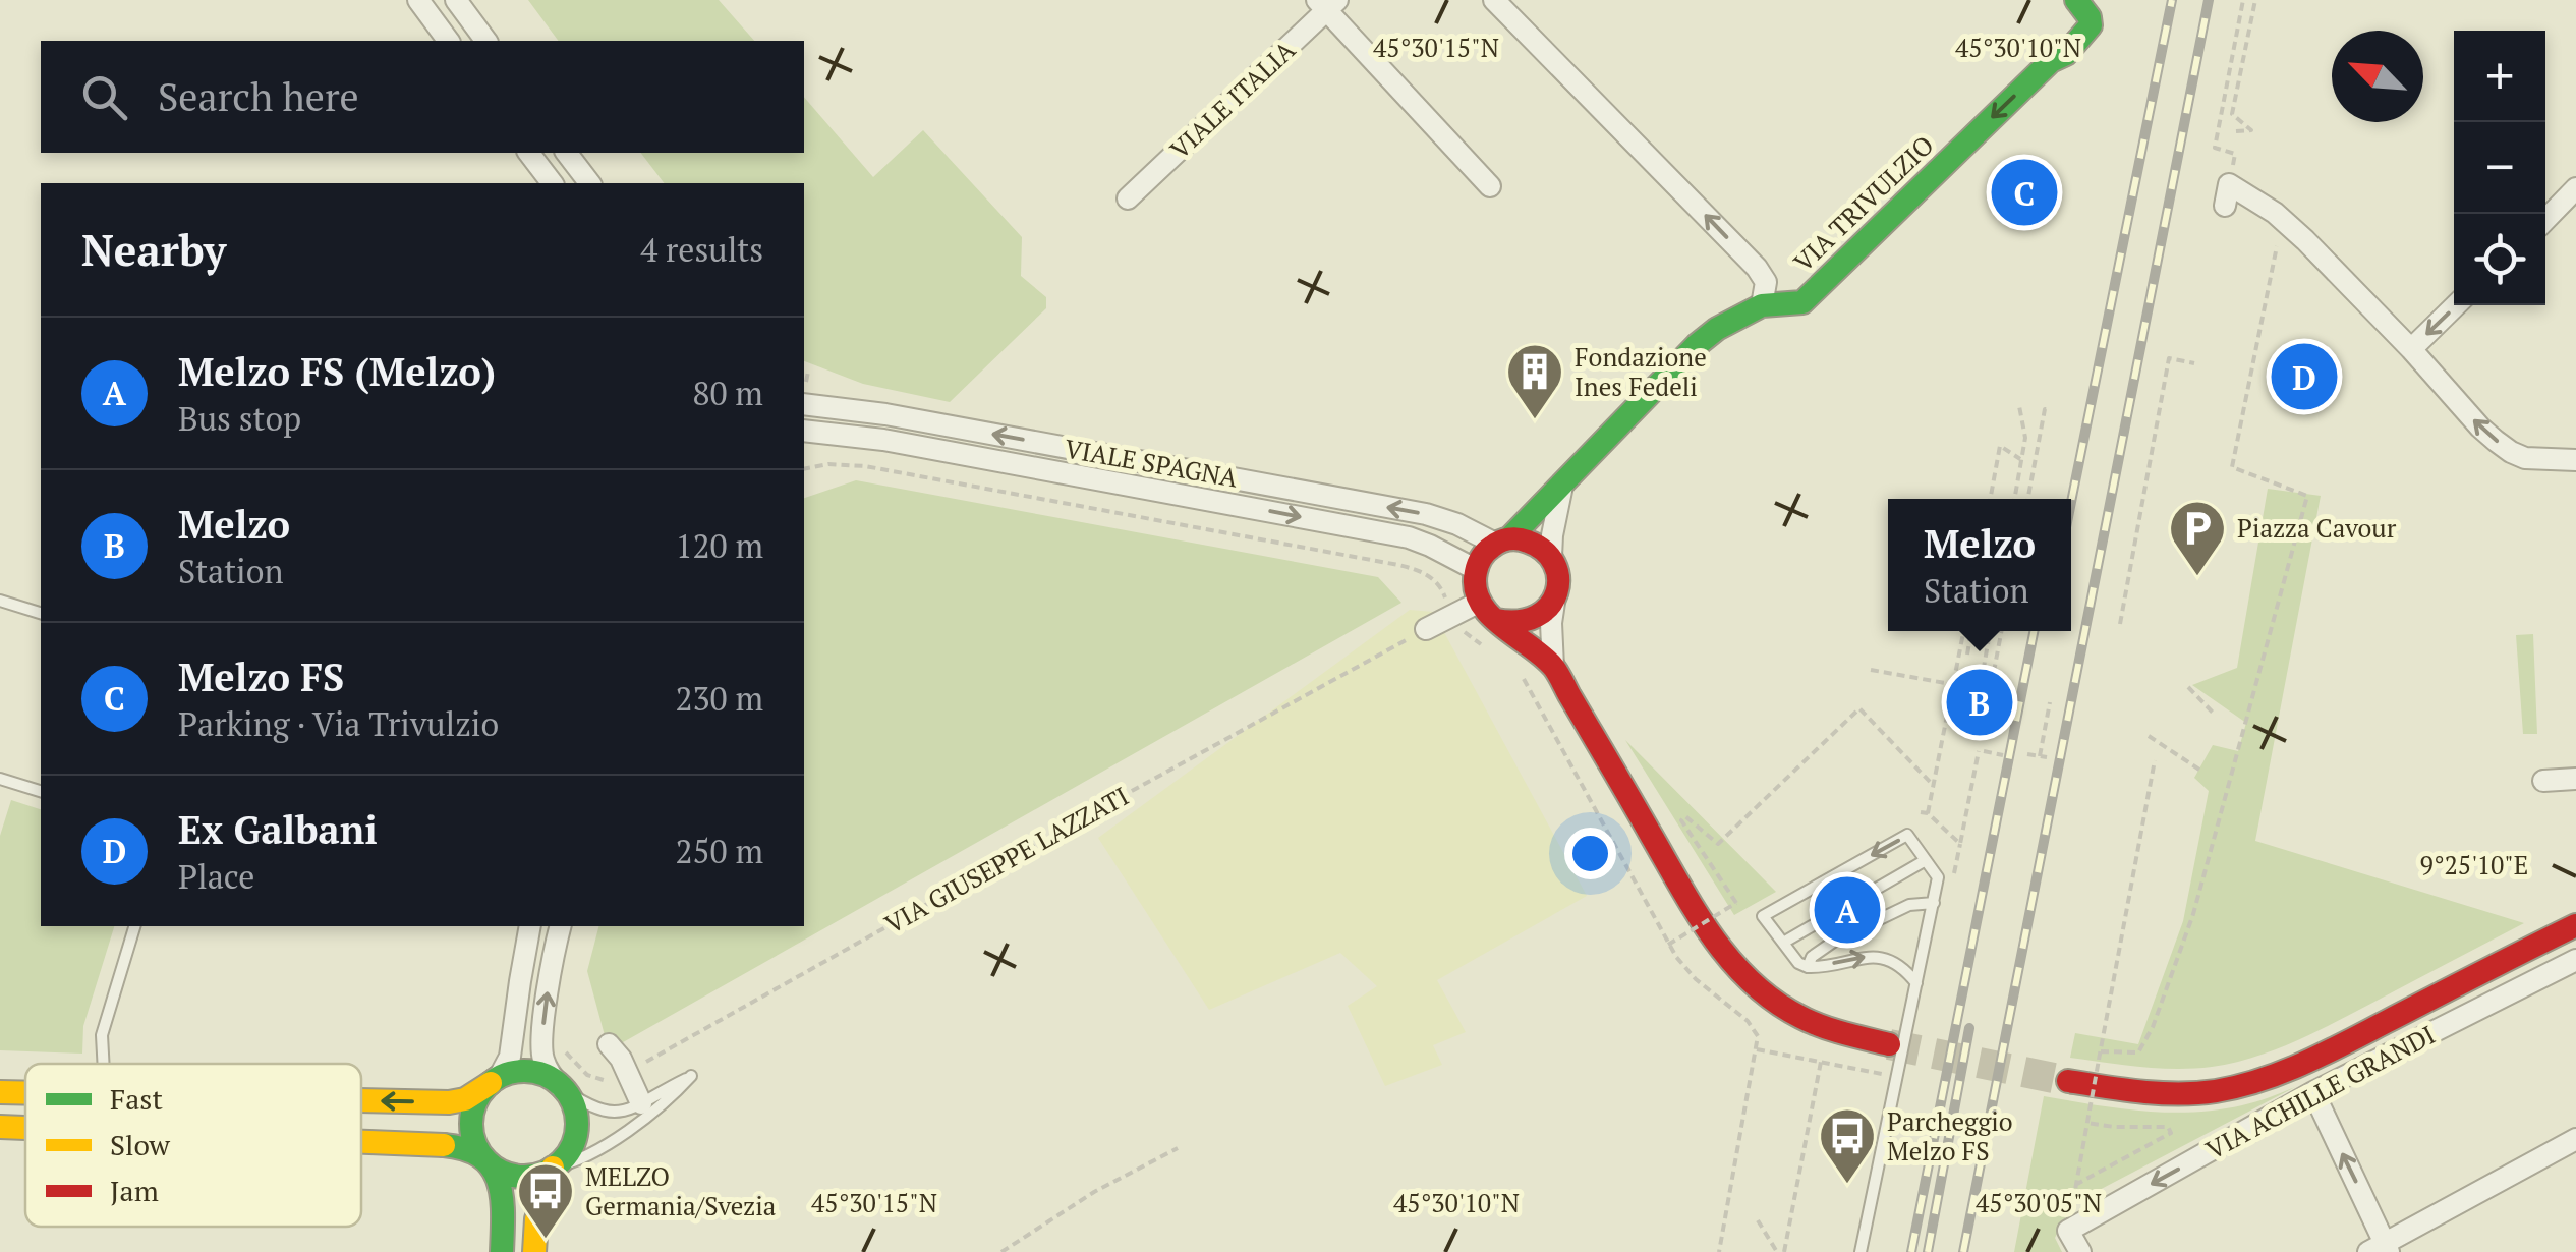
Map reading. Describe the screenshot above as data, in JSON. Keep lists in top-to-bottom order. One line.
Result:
{"streets":{"street":["VIALE ITALIA","VIA TRIVULZIO","VIALE SPAGNA","VIA ACHILLE GRANDI"],"path":["VIA GIUSEPPE LAZZATI"]},"crossings":[["VIA TRIVULZIO","VIALE SPAGNA"]],"one_way":["VIA TRIVULZIO"],"places":{"building":["Fondazione Ines Fedeli"],"parking":["Piazza Cavour"],"bus stop":["Parcheggio Melzo FS","MELZO Germania/Svezia"]},"legend":["Fast","Slow","Jam"],"north":"top left","page":{"map_buttons":["+","−"],"search":"Search here","pins":["C","D","B","A"],"heading":["Nearby","4 results"],"list":[{"mark":"A","name":"Melzo FS (Melzo)","note":"Bus stop","value":"80 m"},{"mark":"B","name":"Melzo","note":"Station","value":"120 m"},{"mark":"C","name":"Melzo FS","note":"Parking · Via Trivulzio","value":"230 m"},{"mark":"D","name":"Ex Galbani","note":"Place","value":"250 m"}],"popup":["Melzo","Station"]},"coordinates":["45°30'15\"N","45°30'10\"N","9°25'10\"E","45°30'05\"N"]}
